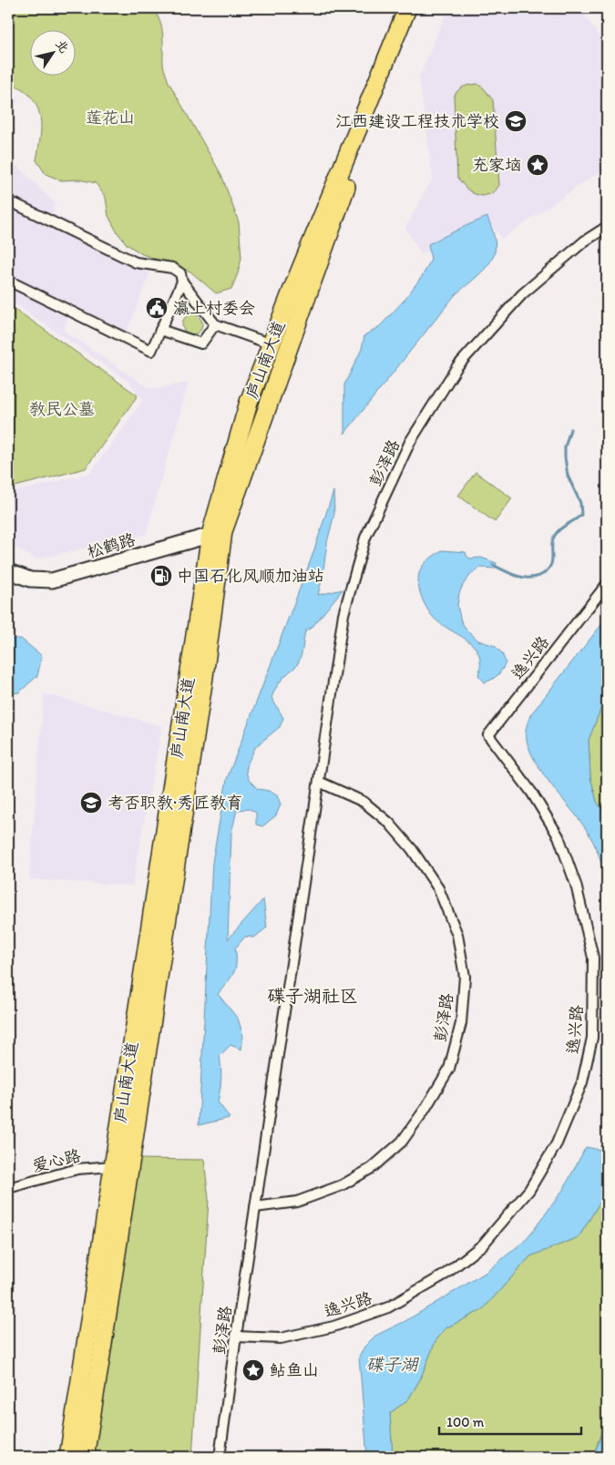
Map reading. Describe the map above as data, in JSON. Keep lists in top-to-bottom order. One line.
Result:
{"streets":{"highway":["庐山南大道"],"main road":["松鹤路"],"street":["彭泽路","逸兴路","爱心路"]},"crossings":[["庐山南大道","松鹤路"],["庐山南大道","爱心路"],["彭泽路","逸兴路"]],"districts":["碟子湖社区"],"water":["碟子湖"],"parks":["莲花山","教民公墓"],"places":{"school or university":["江西建设工程技术学校","考否职教·秀匠教育"],"place":["充家垴","鲇鱼山"],"public building":["瀛上村委会"],"fuel station":["中国石化风顺加油站"]},"scale_bar":"100 m","north":"top right"}
